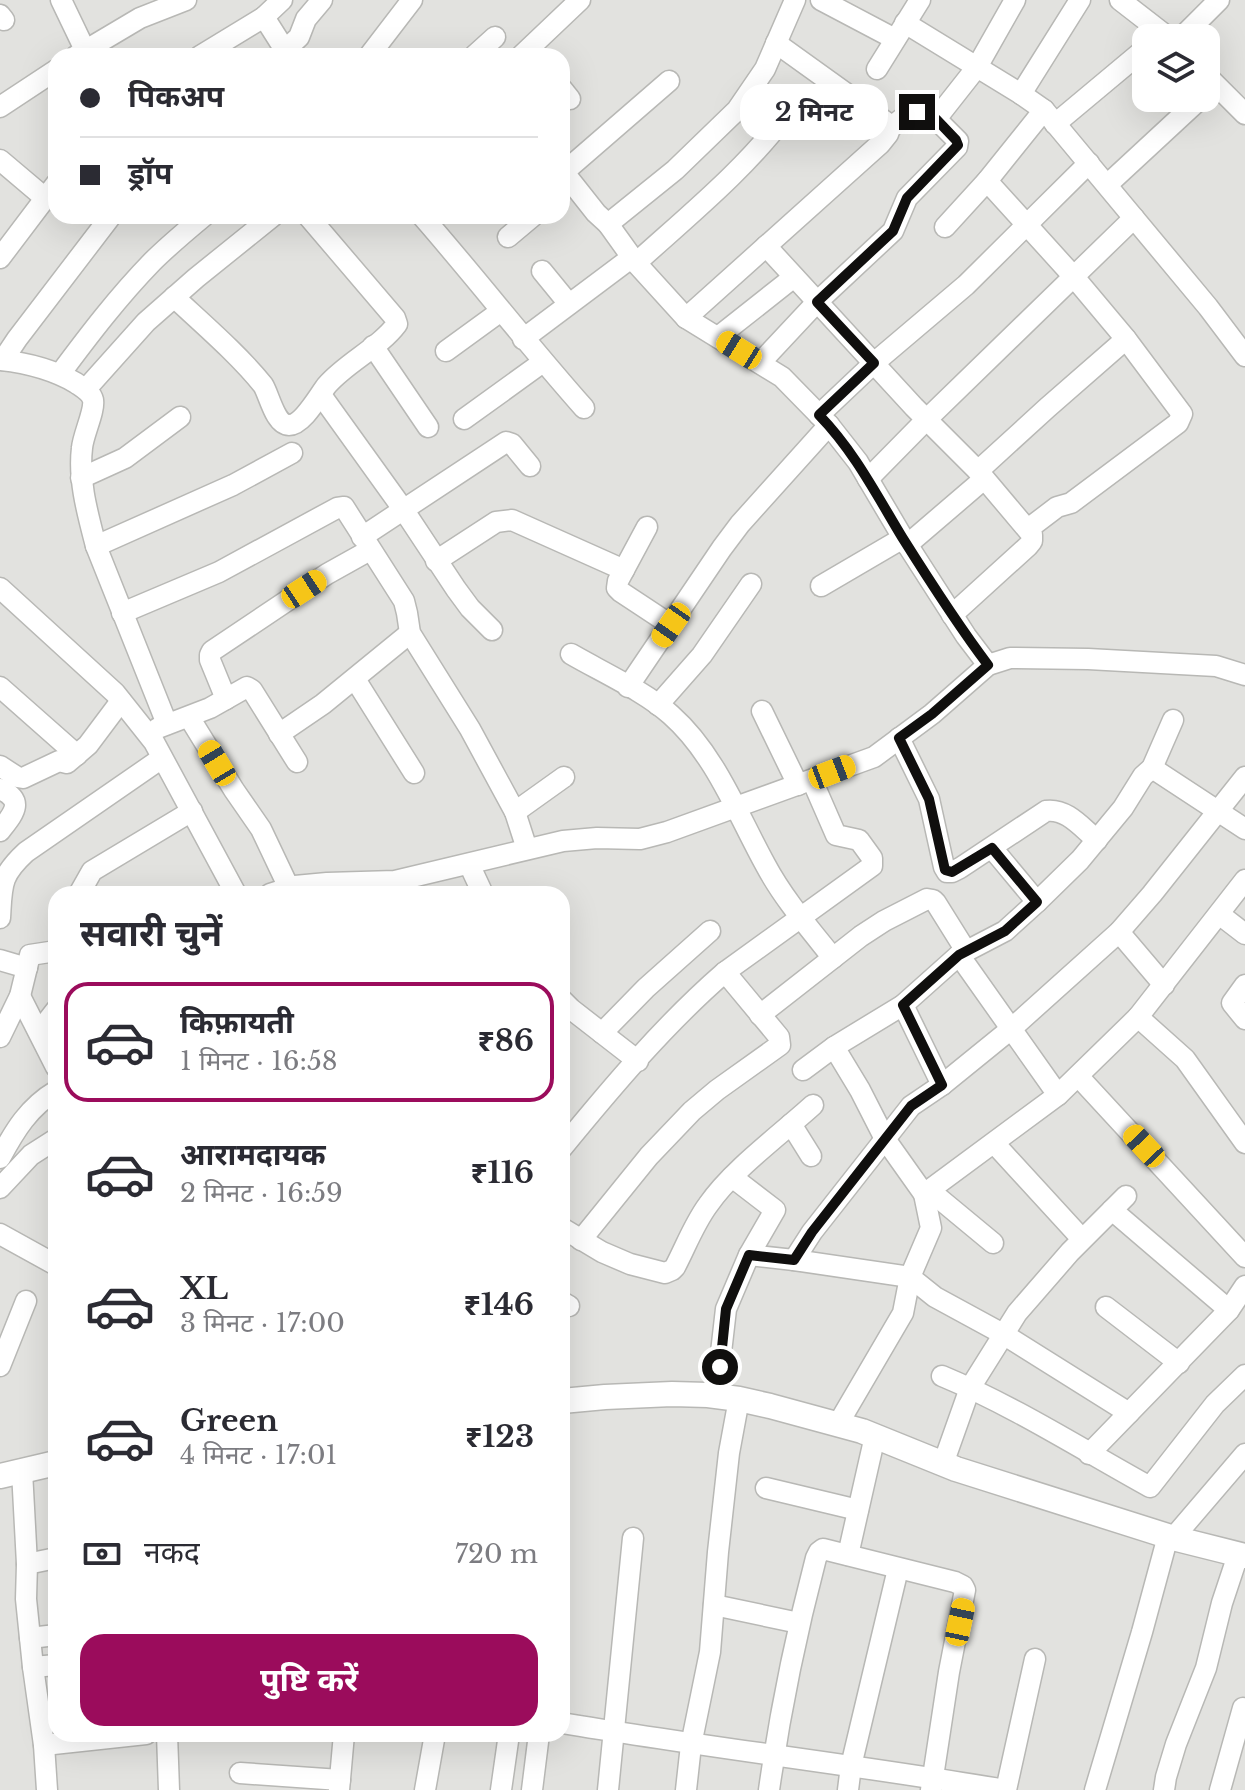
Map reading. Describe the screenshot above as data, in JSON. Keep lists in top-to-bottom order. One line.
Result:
{"page":{"banner":["पिकअप","ड्रॉप"],"bubble":"2 मिनट","heading":"सवारी चुनें","list":[{"name":"किफ़ायती","note":"1 मिनट · 16:58","value":"₹86"},{"name":"आरामदायक","note":"2 मिनट · 16:59","value":"₹116"},{"name":"XL","note":"3 मिनट · 17:00","value":"₹146"},{"name":"Green","note":"4 मिनट · 17:01","value":"₹123"}],"pay":["नकद","720 m"],"buttons":"पुष्टि करें"}}
